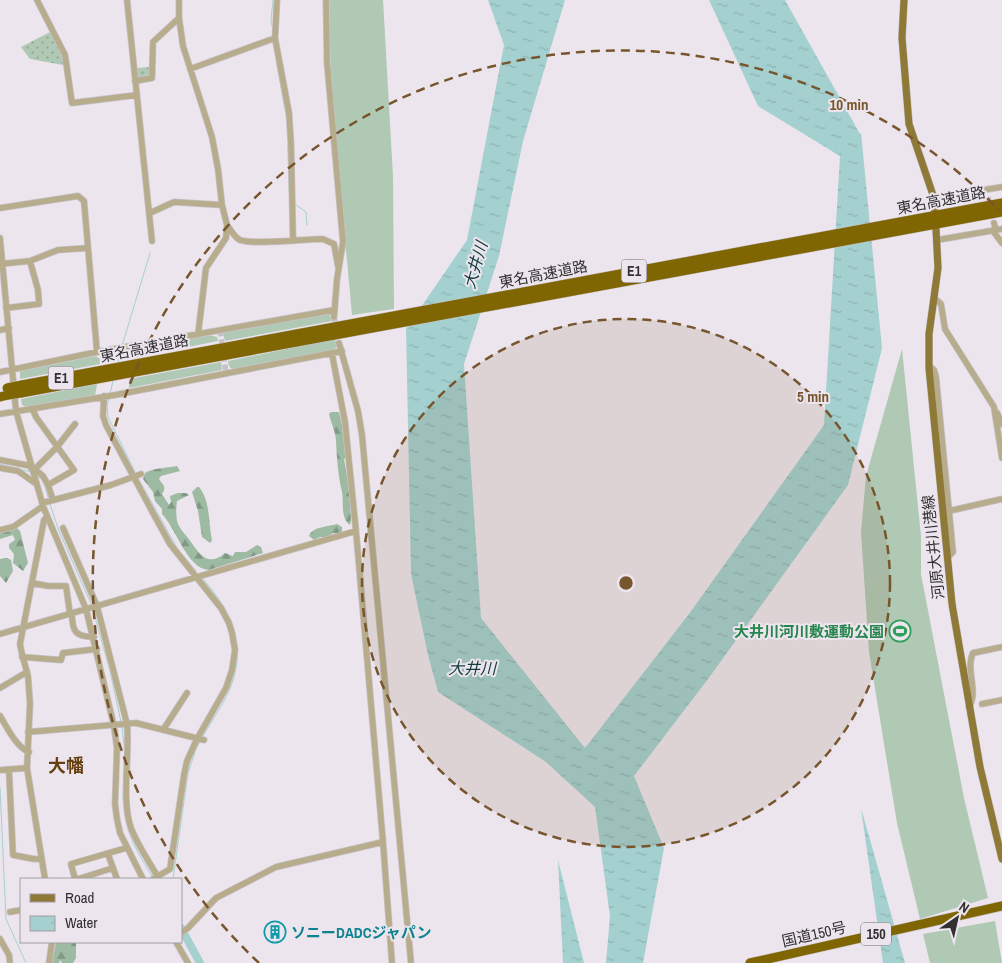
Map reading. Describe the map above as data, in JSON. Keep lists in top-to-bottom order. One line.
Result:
{"streets":{"highway":["東名高速道路","E1","国道150号","150"],"main road":["河原大井川港線"]},"districts":["大幡"],"water":["大井川"],"places":{"sports":["大井川河川敷運動公園"],"building":["ソニーDADCジャパン"]},"legend":["Road","Water"],"north":"top right","rings":["10 min","5 min"]}
